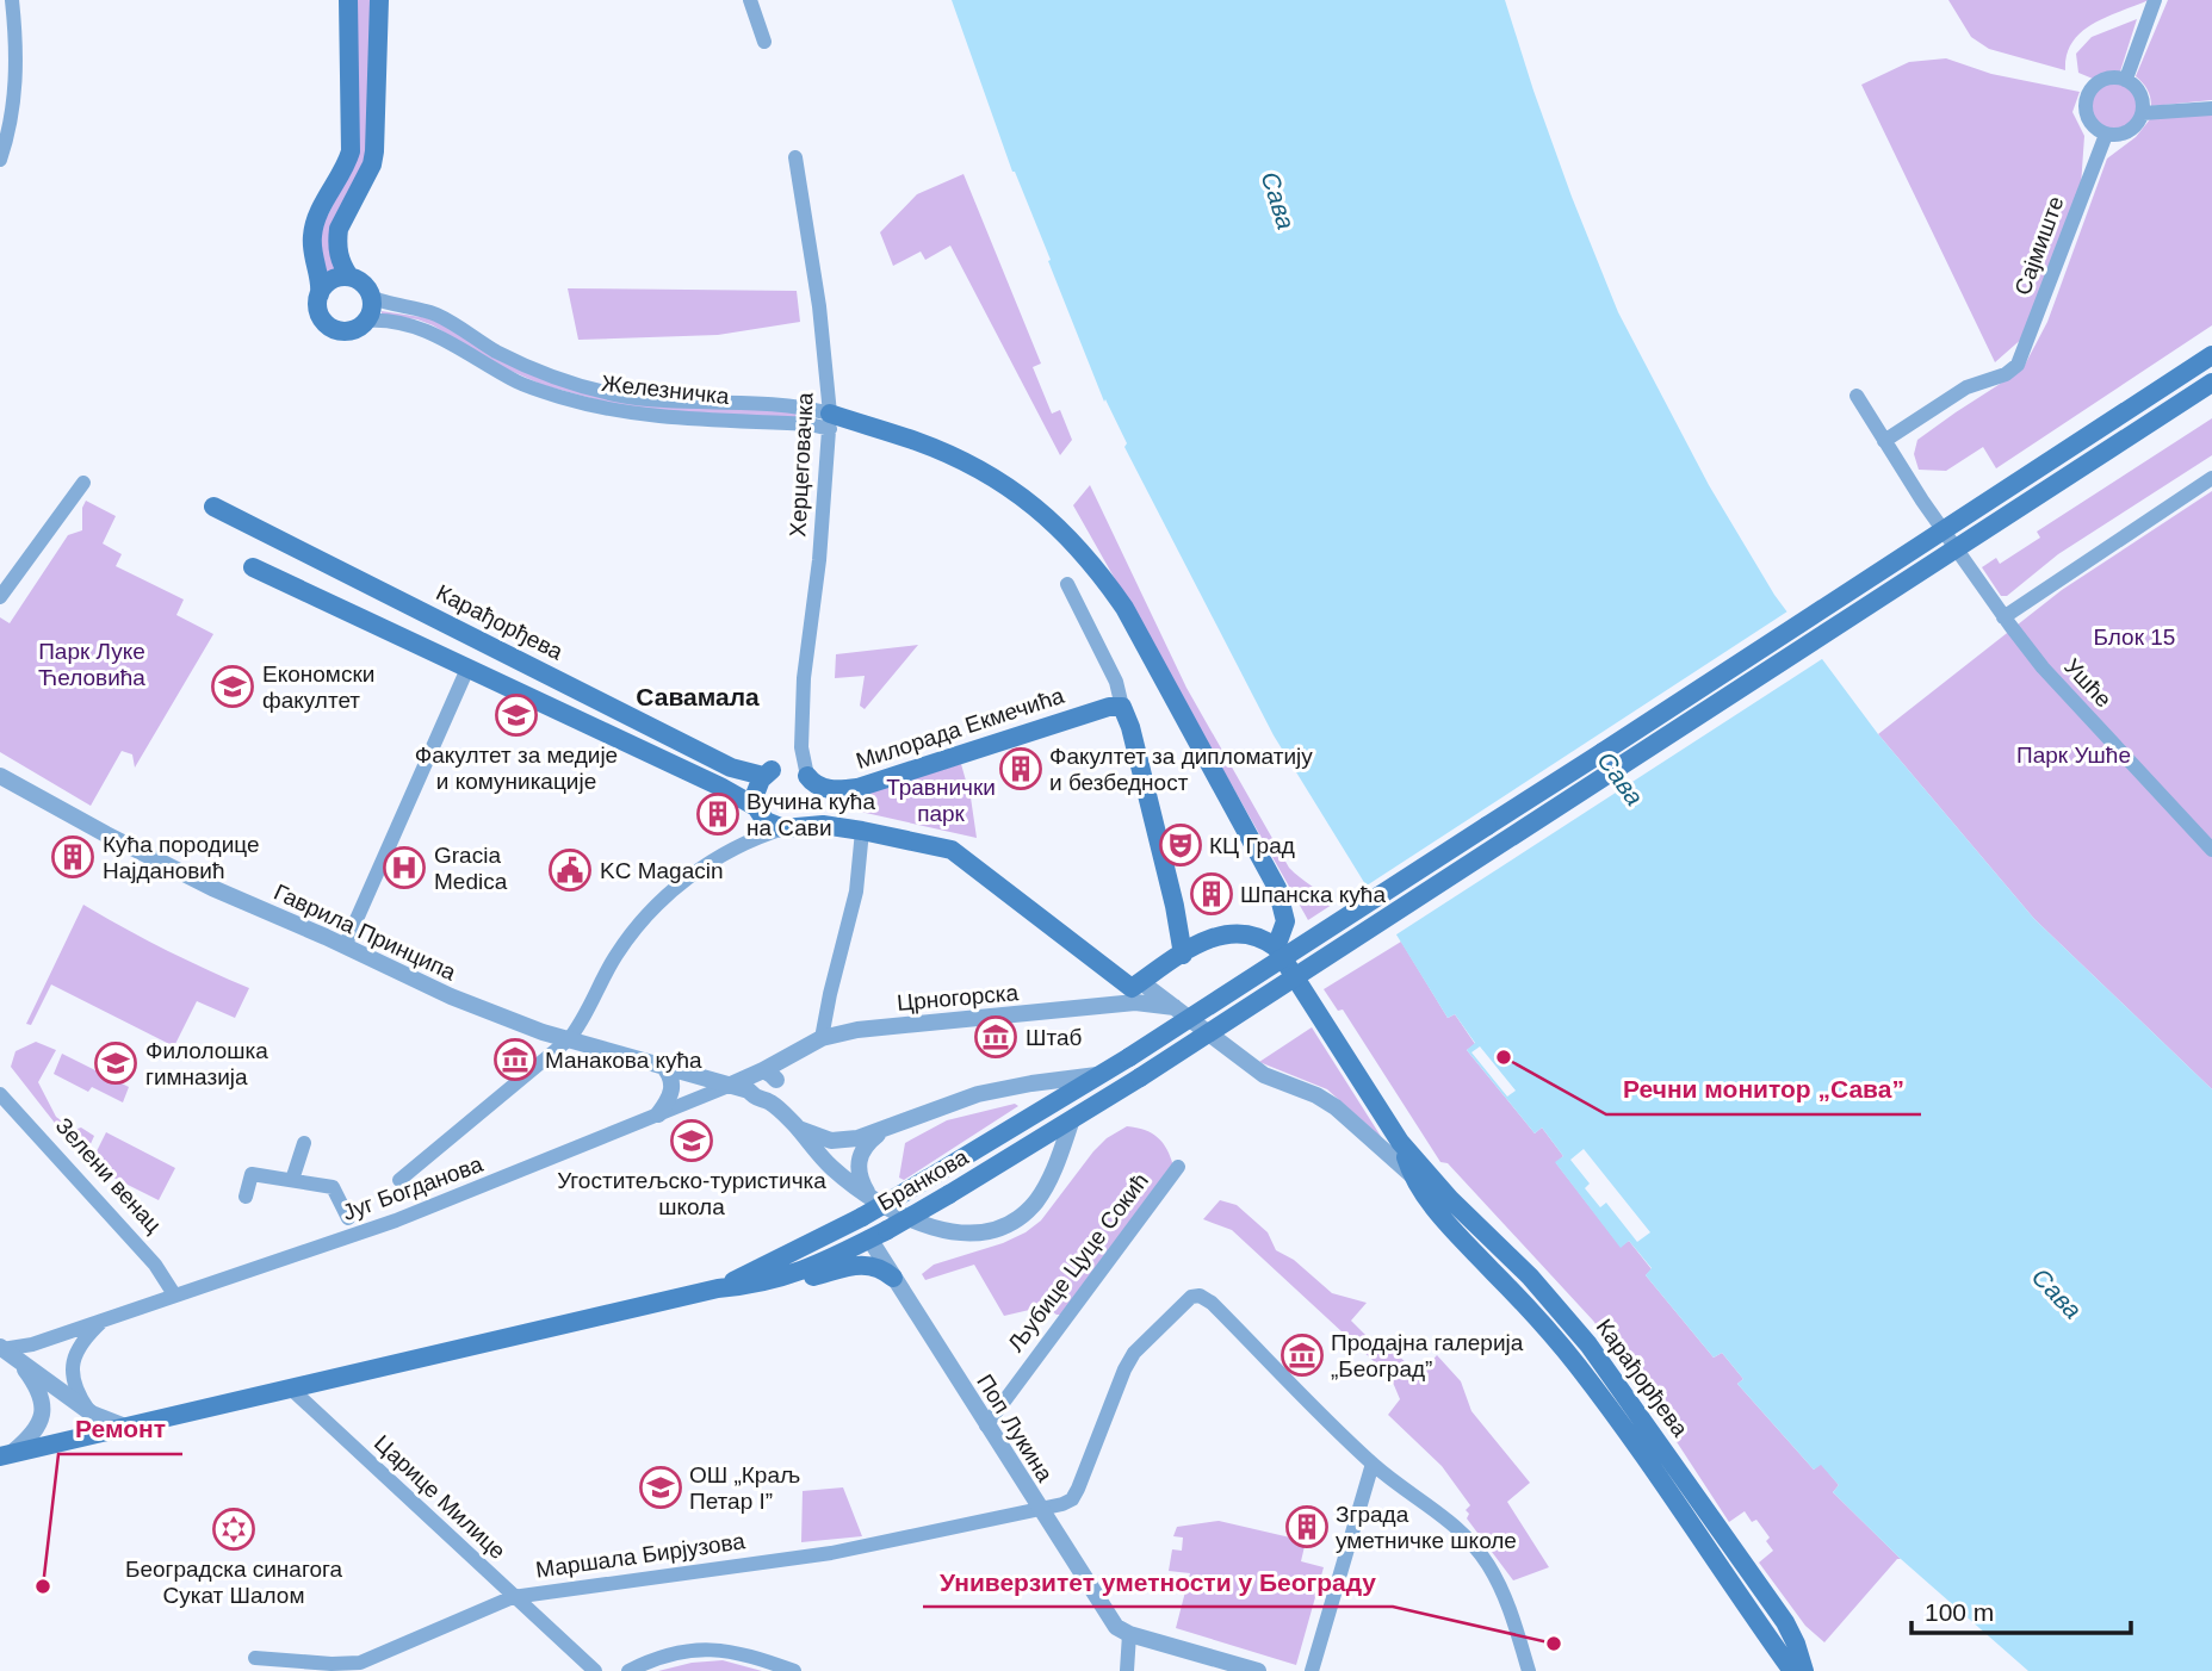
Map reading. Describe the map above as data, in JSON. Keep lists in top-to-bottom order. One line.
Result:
{"streets":{"main road":["Карађорђева","Милорада Екмечића","Бранкова"],"street":["Сајмиште","Железничка","Херцеговачка","Ушће","Гаврила Принципа","Црногорска","Зелени венац","Југ Богданова","Љубице Цуце Сокић","Поп Лукина","Царице Милице","Маршала Бирјузова"]},"crossings":[["Сајмиште","Ушће"],["Железничка","Херцеговачка"],["Херцеговачка","Милорада Екмечића"],["Карађорђева","Црногорска"],["Гаврила Принципа","Југ Богданова"],["Зелени венац","Југ Богданова"],["Бранкова","Поп Лукина"],["Бранкова","Царице Милице"],["Љубице Цуце Сокић","Поп Лукина"],["Поп Лукина","Маршала Бирјузова"],["Царице Милице","Маршала Бирјузова"]],"districts":["Савамала"],"water":["Сава"],"parks":["Блок 15","Парк Луке Ћеловића","Парк Ушће","Травнички парк"],"places":{"school or university":["Економски факултет","Факултет за медије и комуникације","Филолошка гимназија","Угоститељско-туристичка школа","ОШ „Краљ Петар I”"],"building":["Факултет за дипломатију и безбедност","Вучина кућа на Сави","Кућа породице Најдановић","Шпанска кућа","Зграда уметничке школе"],"theatre":["КЦ Град"],"hospital":["Gracia Medica"],"public building":["KC Magacin"],"museum":["Штаб","Манакова кућа","Продајна галерија „Београд”"],"other":["Речни монитор „Сава”","Ремонт","Универзитет уметности у Београду"],"synagogue":["Београдска синагога Сукат Шалом"]},"scale_bar":"100 m"}
